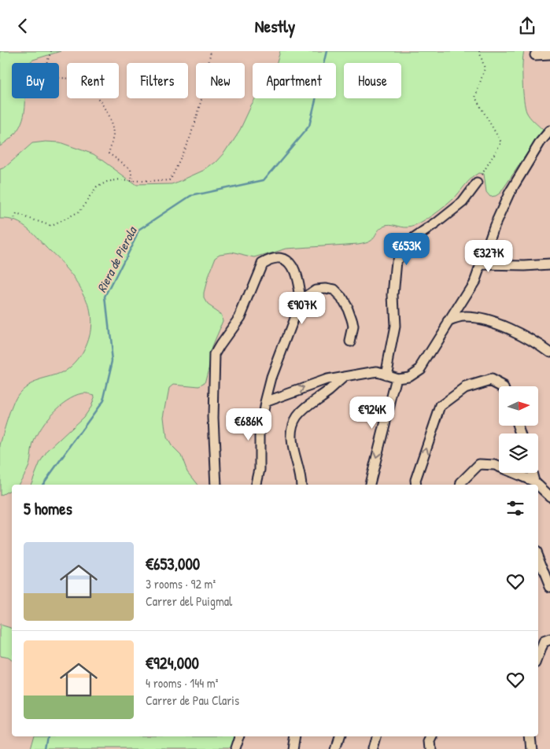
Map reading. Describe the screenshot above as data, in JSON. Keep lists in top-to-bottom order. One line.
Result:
{"water":["Riera de Pierola"],"north":"right","page":{"header":"Nestly","chip":["Buy","Rent","Filters","New","Apartment","House"],"price":["€653K","€327K","€907K","€924K","€686K"],"heading":"5 homes","list":[{"name":"€653,000","note":"3 rooms · 92 m² · Carrer del Puigmal"},{"name":"€924,000","note":"4 rooms · 144 m² · Carrer de Pau Claris"}]}}
